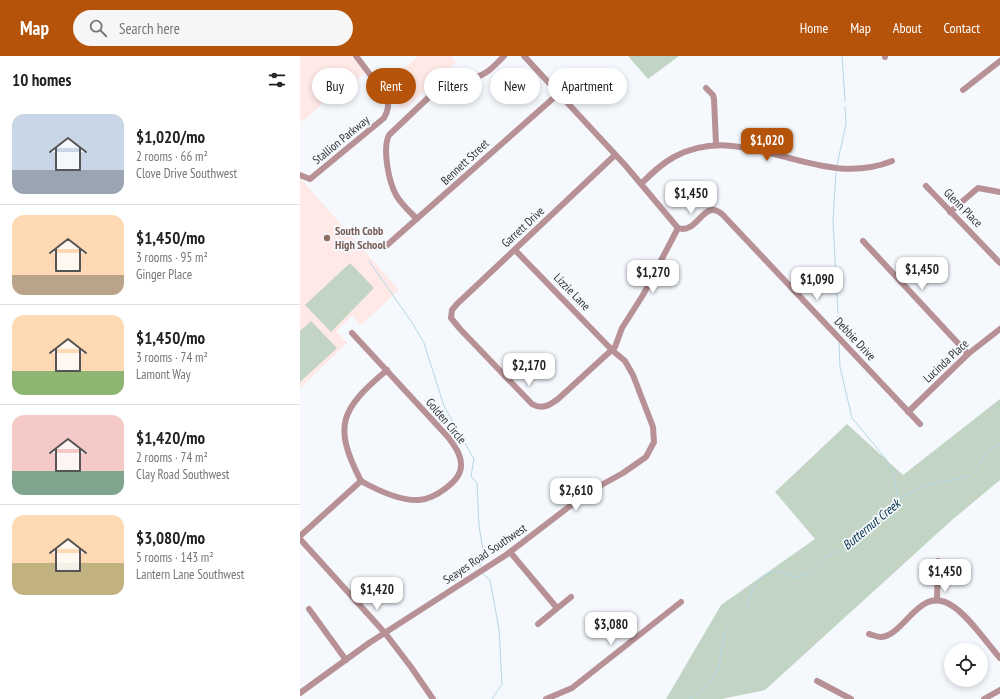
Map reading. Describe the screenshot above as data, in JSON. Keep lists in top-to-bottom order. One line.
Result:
{"streets":{"street":["Stallion Parkway","Bennett Street","Glenn Place","Garrett Drive","Lizzie Lane","Debbie Drive","Lucinda Place","Golden Circle","Seayes Road Southwest"]},"crossings":[["Garrett Drive","Lizzie Lane"],["Garrett Drive","Seayes Road Southwest"],["Lizzie Lane","Seayes Road Southwest"],["Debbie Drive","Lucinda Place"]],"water":["Butternut Creek"],"places":["South Cobb High School"],"page":{"header":"Map","search":"Search here","nav":["Home","Map","About","Contact"],"heading":"10 homes","chip":["Buy","Rent","Filters","New","Apartment"],"list":[{"name":"$1,020/mo","note":"2 rooms · 66 m² · Clove Drive Southwest"},{"name":"$1,450/mo","note":"3 rooms · 95 m² · Ginger Place"},{"name":"$1,450/mo","note":"3 rooms · 74 m² · Lamont Way"},{"name":"$1,420/mo","note":"2 rooms · 74 m² · Clay Road Southwest"},{"name":"$3,080/mo","note":"5 rooms · 143 m² · Lantern Lane Southwest"}],"price":["$1,020","$1,450","$1,450","$1,270","$1,090","$2,170","$2,610","$1,450","$1,420","$3,080"]}}
